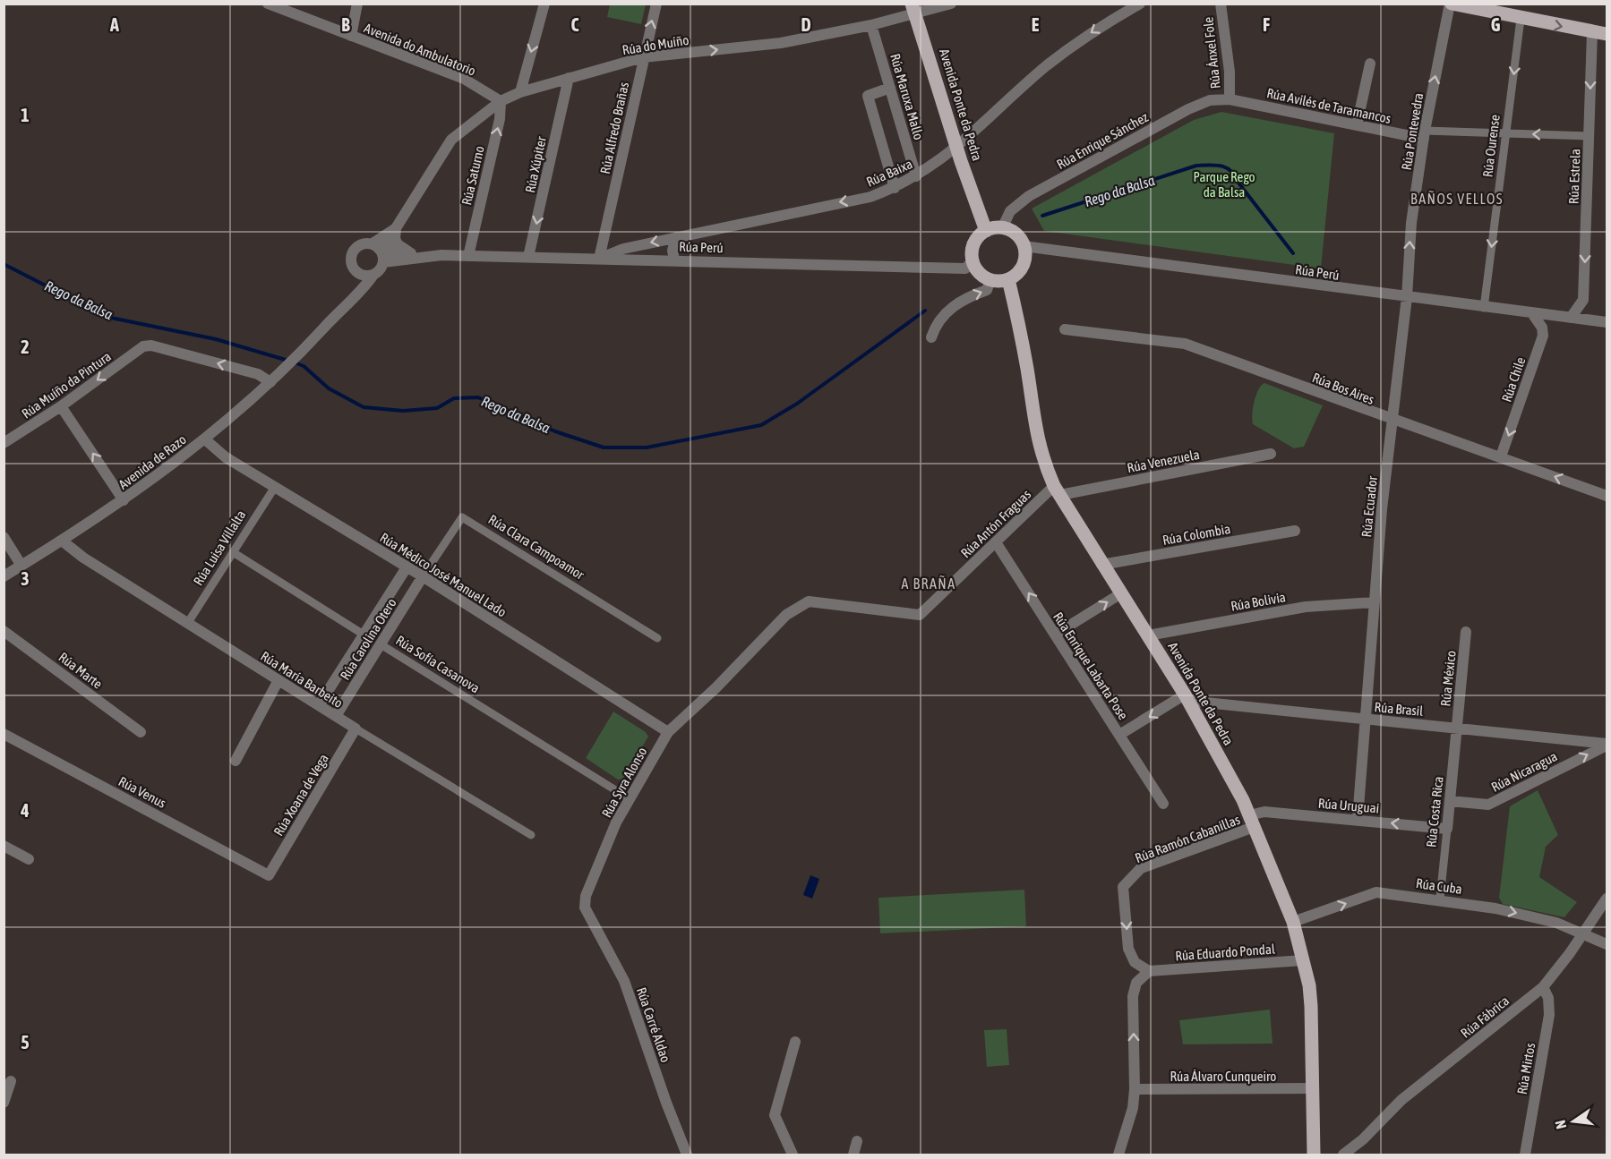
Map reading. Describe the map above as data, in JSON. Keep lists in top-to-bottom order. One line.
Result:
{"streets":{"main road":["Avenida Ponte da Pedra"],"street":["Rúa do Muíño","Avenida do Ambulatorio","Rúa Ánxel Fole","Rúa Maruxa Mallo","Rúa Avilés de Taramancos","Rúa Alfredo Brañas","Rúa Pontevedra","Rúa Enrique Sánchez","Rúa Ourense","Rúa Xúpiter","Rúa Baixa","Rúa Saturno","Rúa Estrela","Rúa Perú","Rúa Chile","Rúa Muíño da Pintura","Rúa Bos Aires","Rúa Venezuela","Avenida de Razo","Rúa Ecuador","Rúa Antón Fraguas","Rúa Colombia","Rúa Clara Campoamor","Rúa Luisa Villalta","Rúa Médico José Manuel Lado","Rúa Bolivia","Rúa Carolina Otero","Rúa Sofía Casanova","Rúa Enrique Labarta Pose","Rúa Marte","Rúa México","Rúa María Barbeito","Rúa Brasil","Rúa Nicaragua","Rúa Syra Alonso","Rúa Venus","Rúa Xoana de Vega","Rúa Uruguai","Rúa Costa Rica","Rúa Ramón Cabanillas","Rúa Cuba","Rúa Eduardo Pondal","Rúa Fábrica","Rúa Carré Aldao","Rúa Mirtos","Rúa Álvaro Cunqueiro"]},"crossings":[["Rúa do Muíño","Avenida do Ambulatorio"],["Rúa do Muíño","Rúa Maruxa Mallo"],["Rúa do Muíño","Avenida Ponte da Pedra"],["Rúa do Muíño","Rúa Alfredo Brañas"],["Rúa do Muíño","Rúa Xúpiter"],["Rúa do Muíño","Rúa Saturno"],["Rúa do Muíño","Rúa Perú"],["Rúa do Muíño","Avenida de Razo"],["Avenida do Ambulatorio","Rúa Saturno"],["Rúa Ánxel Fole","Rúa Avilés de Taramancos"],["Rúa Ánxel Fole","Rúa Enrique Sánchez"],["Rúa Maruxa Mallo","Rúa Baixa"],["Avenida Ponte da Pedra","Rúa Enrique Sánchez"],["Avenida Ponte da Pedra","Rúa Baixa"],["Avenida Ponte da Pedra","Rúa Perú"],["Avenida Ponte da Pedra","Rúa Venezuela"],["Avenida Ponte da Pedra","Rúa Antón Fraguas"],["Avenida Ponte da Pedra","Rúa Colombia"],["Avenida Ponte da Pedra","Rúa Bolivia"],["Avenida Ponte da Pedra","Rúa Brasil"],["Avenida Ponte da Pedra","Rúa Uruguai"],["Avenida Ponte da Pedra","Rúa Ramón Cabanillas"],["Avenida Ponte da Pedra","Rúa Cuba"],["Avenida Ponte da Pedra","Rúa Eduardo Pondal"],["Avenida Ponte da Pedra","Rúa Álvaro Cunqueiro"],["Rúa Avilés de Taramancos","Rúa Pontevedra"],["Rúa Avilés de Taramancos","Rúa Enrique Sánchez"],["Rúa Alfredo Brañas","Rúa Baixa"],["Rúa Alfredo Brañas","Rúa Perú"],["Rúa Pontevedra","Rúa Perú"],["Rúa Pontevedra","Rúa Ecuador"],["Rúa Enrique Sánchez","Rúa Perú"],["Rúa Ourense","Rúa Perú"],["Rúa Xúpiter","Rúa Perú"],["Rúa Baixa","Rúa Perú"],["Rúa Saturno","Rúa Perú"],["Rúa Estrela","Rúa Perú"],["Rúa Perú","Rúa Chile"],["Rúa Perú","Rúa Ecuador"],["Rúa Chile","Rúa Bos Aires"],["Rúa Muíño da Pintura","Avenida de Razo"],["Rúa Bos Aires","Rúa Ecuador"],["Rúa Venezuela","Rúa Antón Fraguas"],["Avenida de Razo","Rúa Médico José Manuel Lado"],["Avenida de Razo","Rúa María Barbeito"],["Rúa Ecuador","Rúa Bolivia"],["Rúa Ecuador","Rúa Brasil"],["Rúa Ecuador","Rúa Uruguai"],["Rúa Antón Fraguas","Rúa Enrique Labarta Pose"],["Rúa Antón Fraguas","Rúa Syra Alonso"],["Rúa Clara Campoamor","Rúa Médico José Manuel Lado"],["Rúa Clara Campoamor","Rúa Carolina Otero"],["Rúa Luisa Villalta","Rúa Médico José Manuel Lado"],["Rúa Luisa Villalta","Rúa Sofía Casanova"],["Rúa Luisa Villalta","Rúa María Barbeito"],["Rúa Médico José Manuel Lado","Rúa Carolina Otero"],["Rúa Médico José Manuel Lado","Rúa Syra Alonso"],["Rúa Carolina Otero","Rúa Sofía Casanova"],["Rúa Carolina Otero","Rúa María Barbeito"],["Rúa Sofía Casanova","Rúa Syra Alonso"],["Rúa México","Rúa Brasil"],["Rúa México","Rúa Costa Rica"],["Rúa María Barbeito","Rúa Xoana de Vega"],["Rúa Brasil","Rúa Nicaragua"],["Rúa Brasil","Rúa Costa Rica"],["Rúa Nicaragua","Rúa Costa Rica"],["Rúa Syra Alonso","Rúa Carré Aldao"],["Rúa Venus","Rúa Xoana de Vega"],["Rúa Uruguai","Rúa Costa Rica"],["Rúa Uruguai","Rúa Ramón Cabanillas"],["Rúa Costa Rica","Rúa Cuba"],["Rúa Ramón Cabanillas","Rúa Eduardo Pondal"],["Rúa Cuba","Rúa Fábrica"],["Rúa Fábrica","Rúa Mirtos"]],"one_way":["Rúa Pontevedra","Rúa Ourense","Rúa Xúpiter","Rúa Baixa","Rúa Saturno","Rúa Estrela","Rúa Chile","Rúa Muíño da Pintura","Rúa Enrique Labarta Pose","Rúa Nicaragua","Rúa Uruguai","Rúa Cuba"],"districts":["BAÑOS VELLOS","A BRAÑA"],"water":["Rego da Balsa"],"parks":["Parque Rego da Balsa"],"north":"left","grid":{"columns":["A","B","C","D","E","F","G"],"rows":["1","2","3","4","5"]}}
